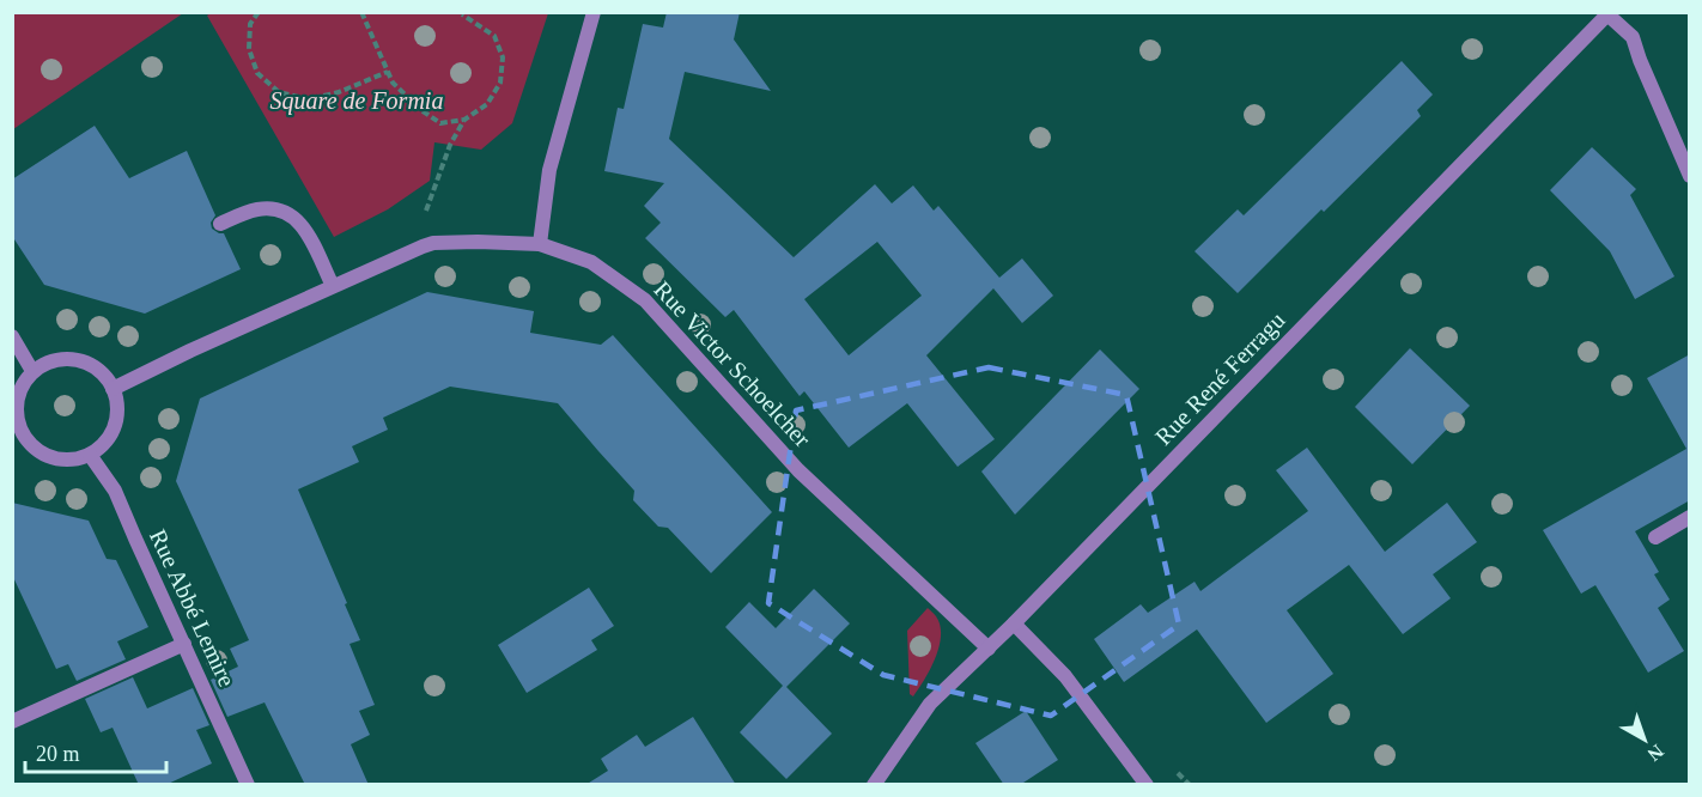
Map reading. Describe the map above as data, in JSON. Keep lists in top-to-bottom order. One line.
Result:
{"streets":{"street":["Rue Victor Schoelcher","Rue René Ferragu","Rue Abbé Lemire"]},"crossings":[["Rue Victor Schoelcher","Rue René Ferragu"],["Rue Victor Schoelcher","Rue Abbé Lemire"]],"parks":["Square de Formia"],"scale_bar":"20 m","north":"bottom right"}
